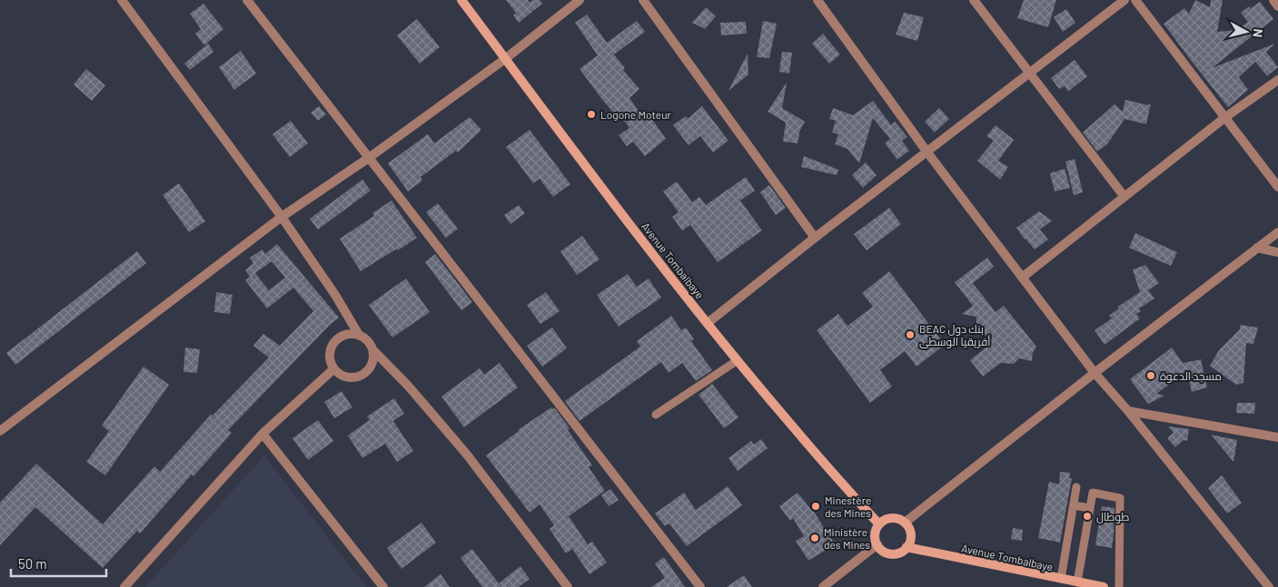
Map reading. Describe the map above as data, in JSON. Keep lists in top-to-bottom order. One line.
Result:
{"streets":{"main road":["Avenue Tombalbaye"]},"places":["Logone Moteur","BEAC بنك دول أفريقيا الوسطى","مسجد الدعوة","Minestère des Mines","طوطال","Ministère des Mines"],"scale_bar":"50 m","north":"right"}
